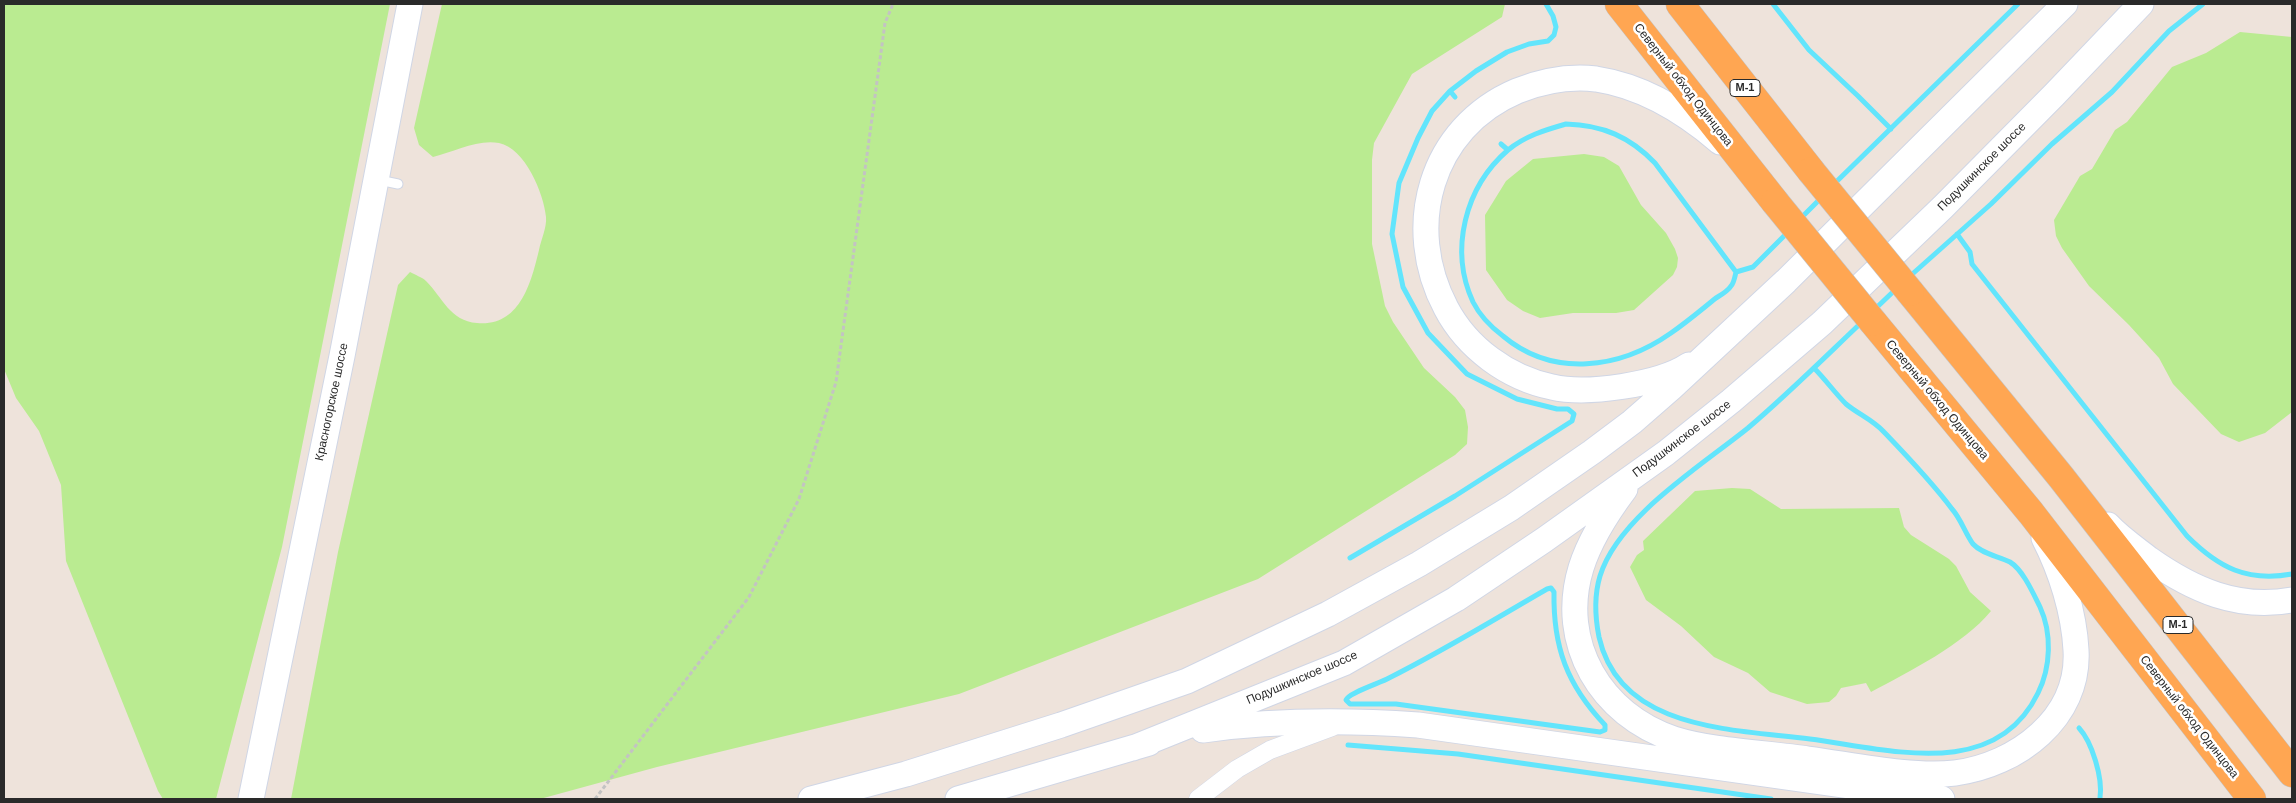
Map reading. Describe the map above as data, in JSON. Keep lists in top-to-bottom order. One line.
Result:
{"streets":{"highway":["Северный обход Одинцова","М-1"],"main road":["Подушкинское шоссе","Красногорское шоссе"]}}
